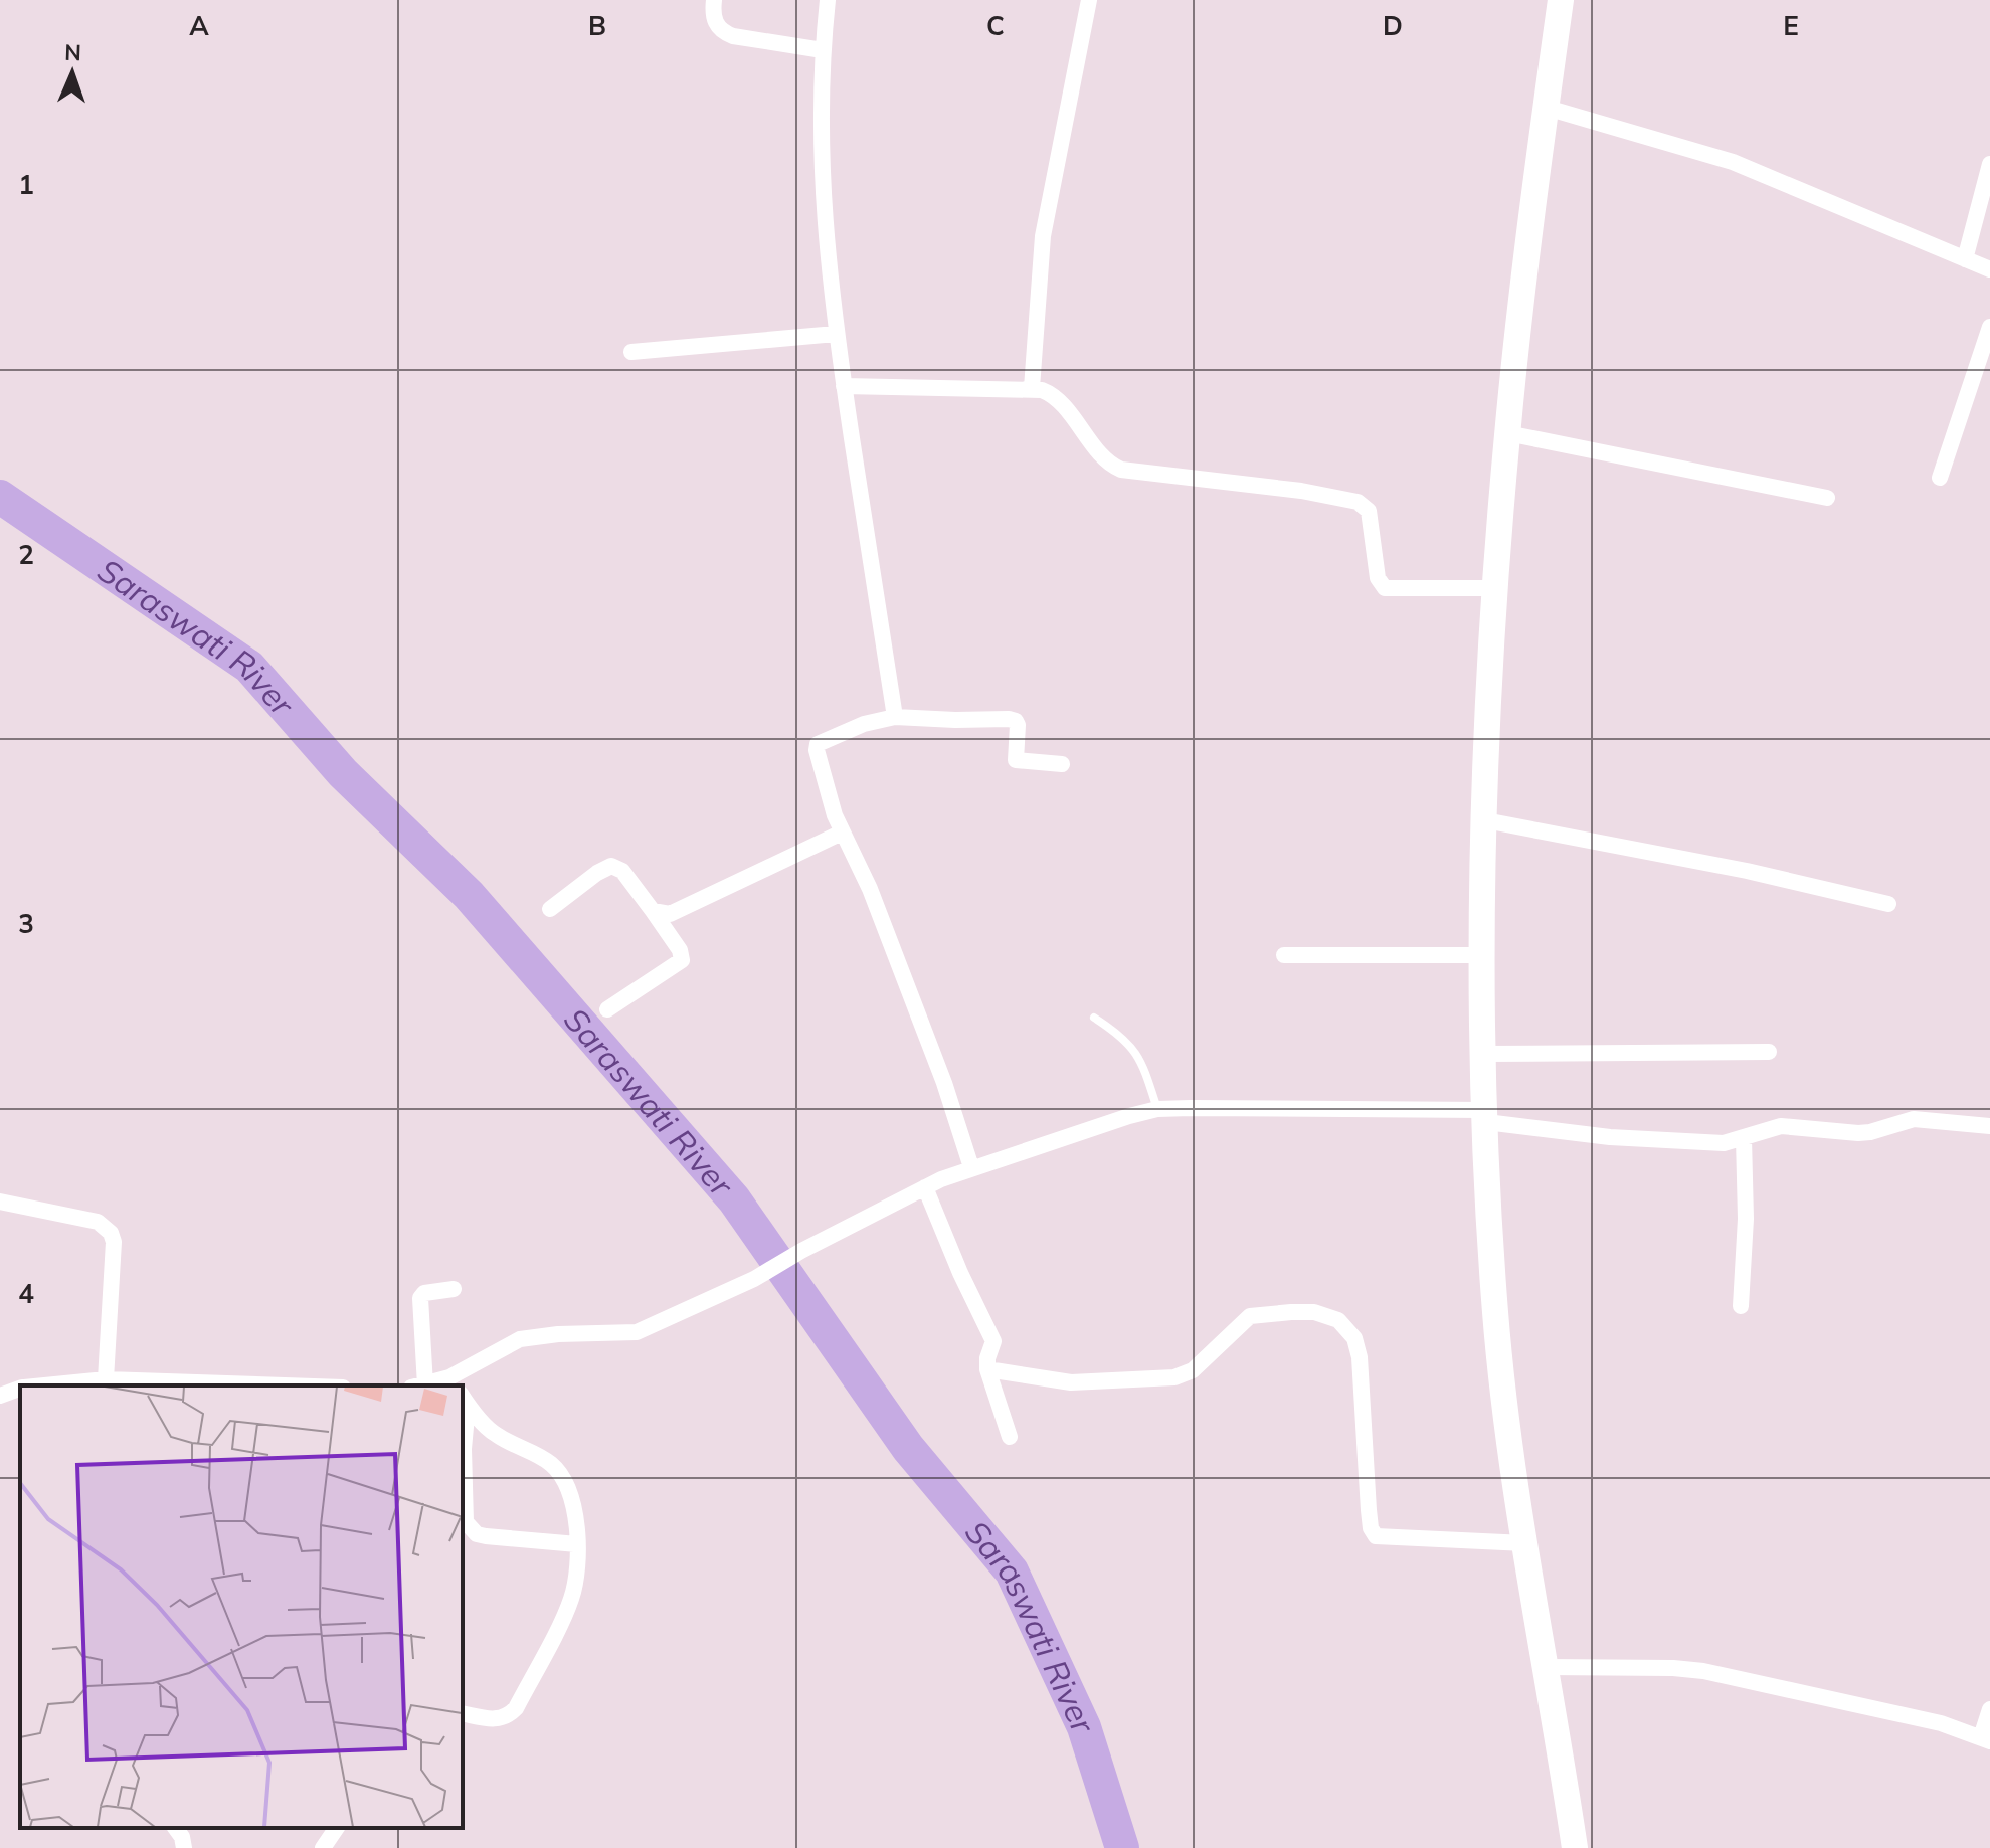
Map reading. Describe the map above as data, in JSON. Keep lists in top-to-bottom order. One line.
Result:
{"water":["Saraswati River"],"north":"top","grid":{"columns":["A","B","C","D","E"],"rows":["1","2","3","4"]}}
